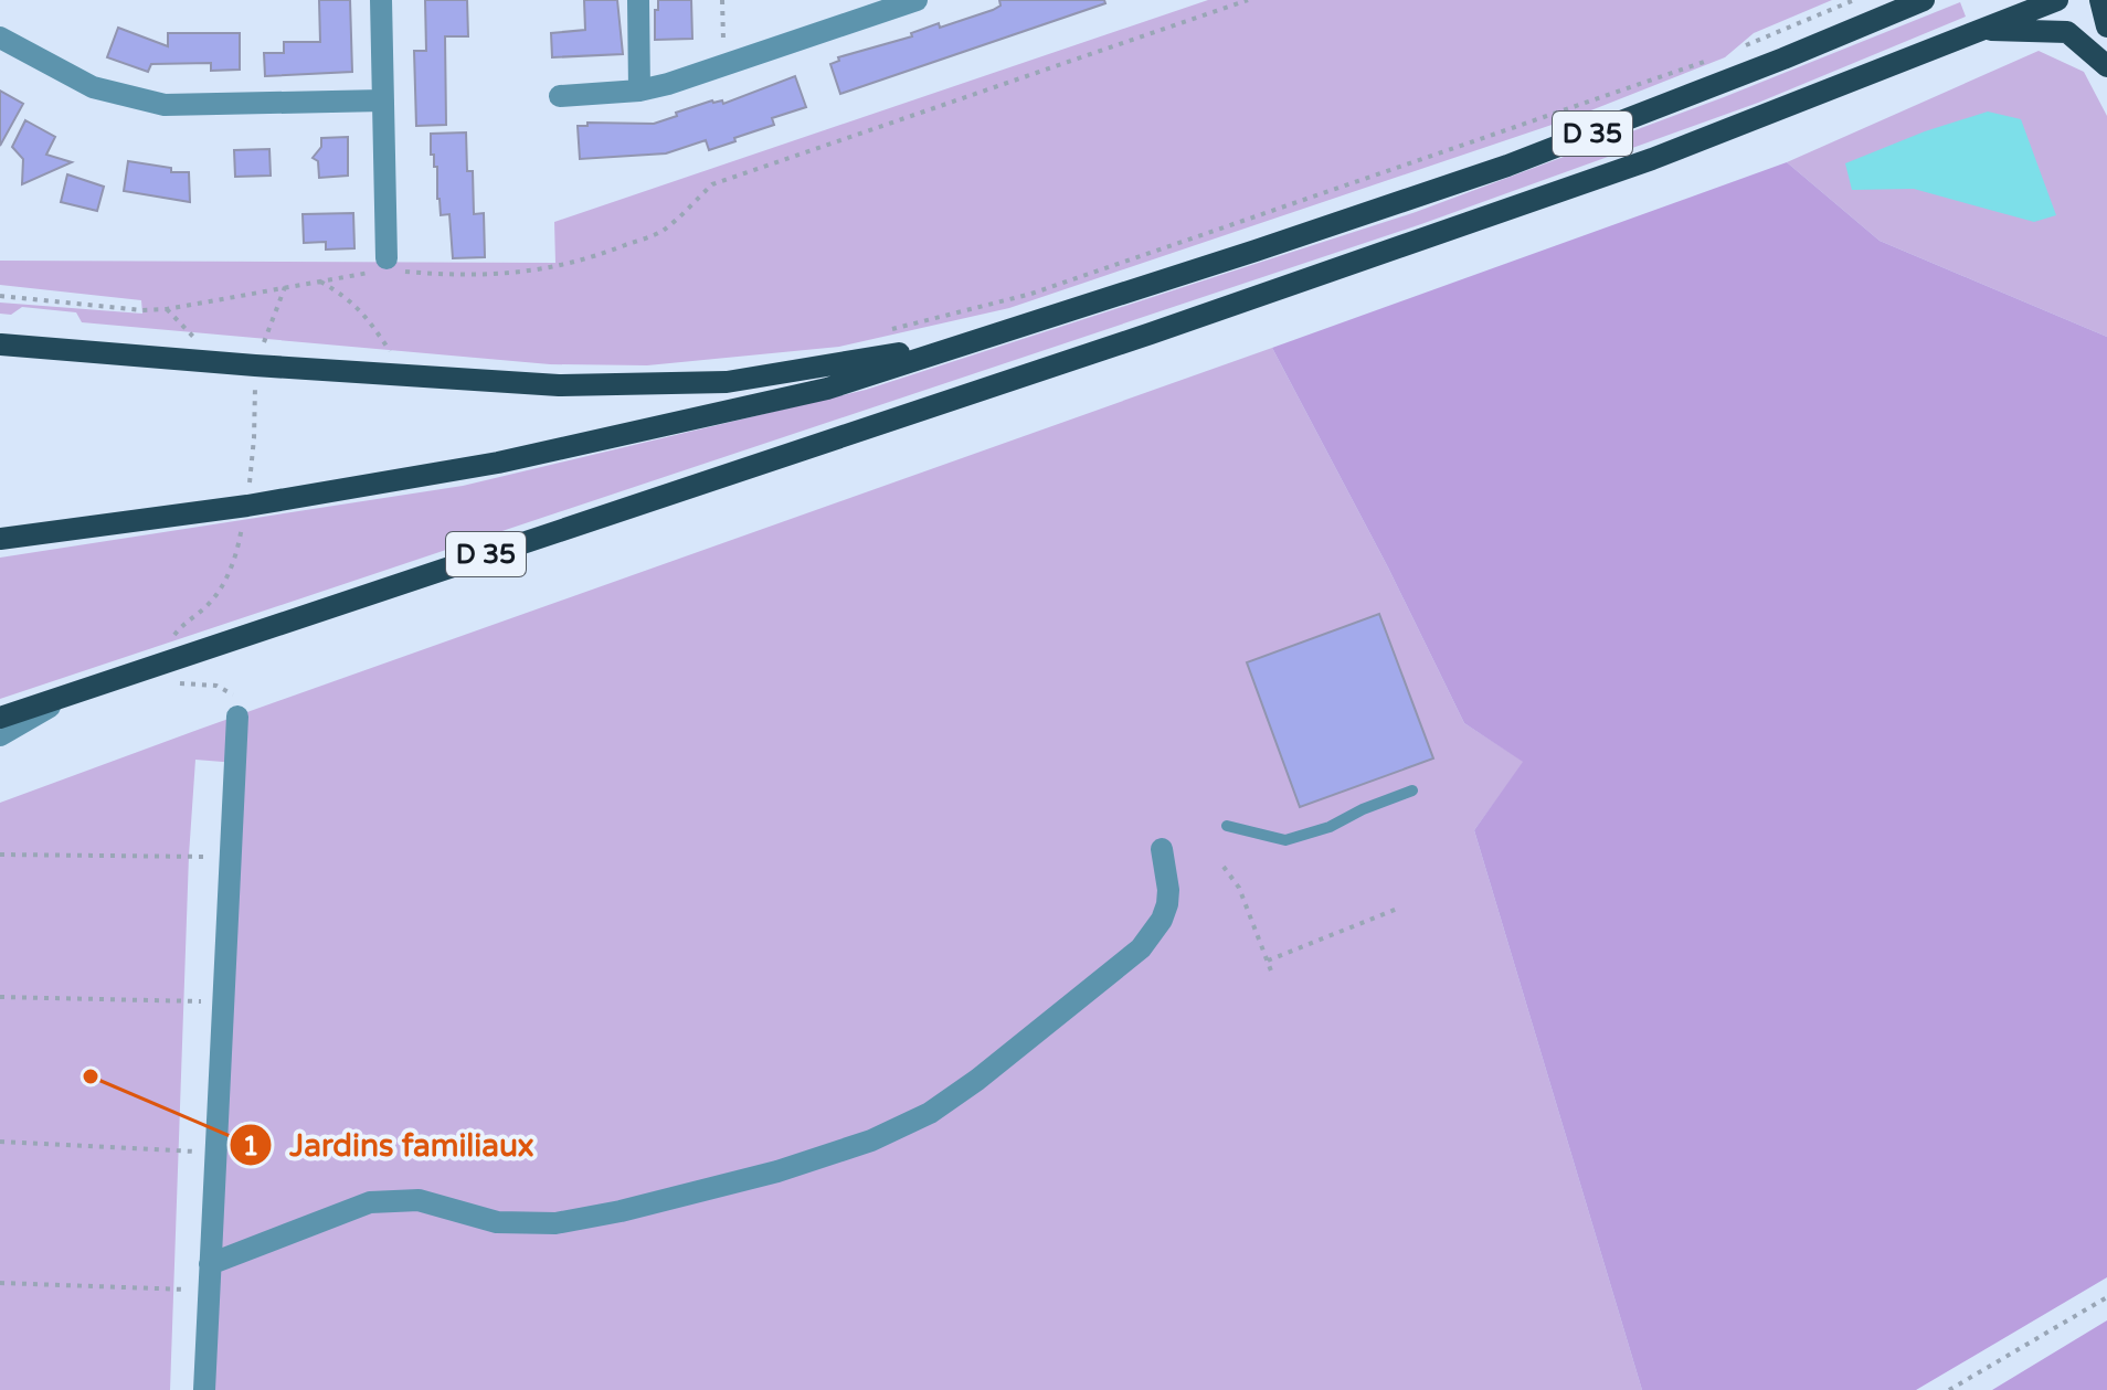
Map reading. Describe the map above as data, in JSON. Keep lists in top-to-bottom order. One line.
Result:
{"streets":{"main road":["D 35"]},"places":["Jardins familiaux"]}
